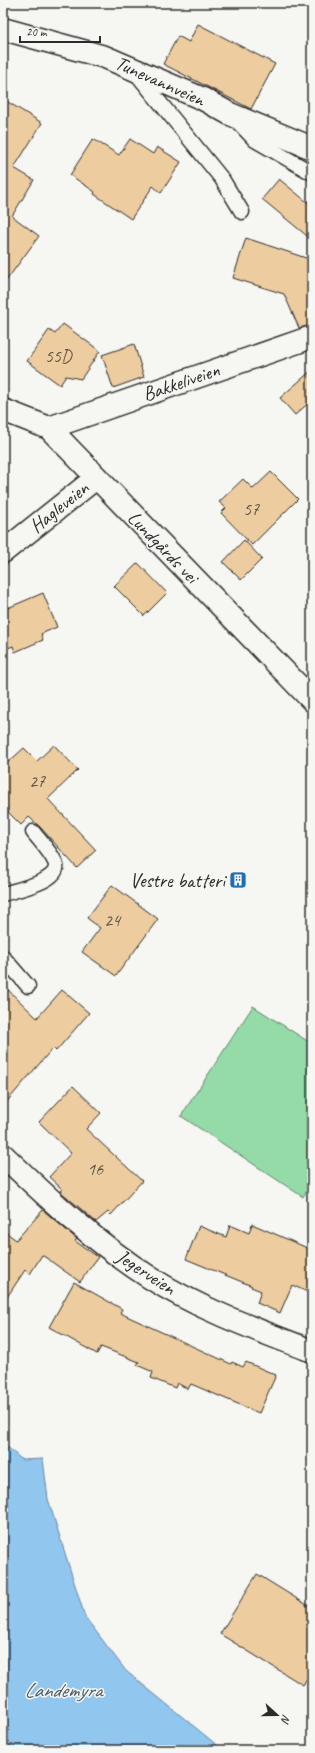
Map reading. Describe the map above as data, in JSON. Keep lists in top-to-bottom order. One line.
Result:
{"streets":{"street":["Tunevannveien","Bakkeliveien","Hagleveien","Lundgårds vei","Jegerveien"]},"crossings":[["Bakkeliveien","Lundgårds vei"],["Hagleveien","Lundgårds vei"]],"water":["Landemyra"],"places":{"building":["Vestre batteri"]},"house_numbers":["55D","57","27","24","16"],"scale_bar":"20 m","north":"right"}
